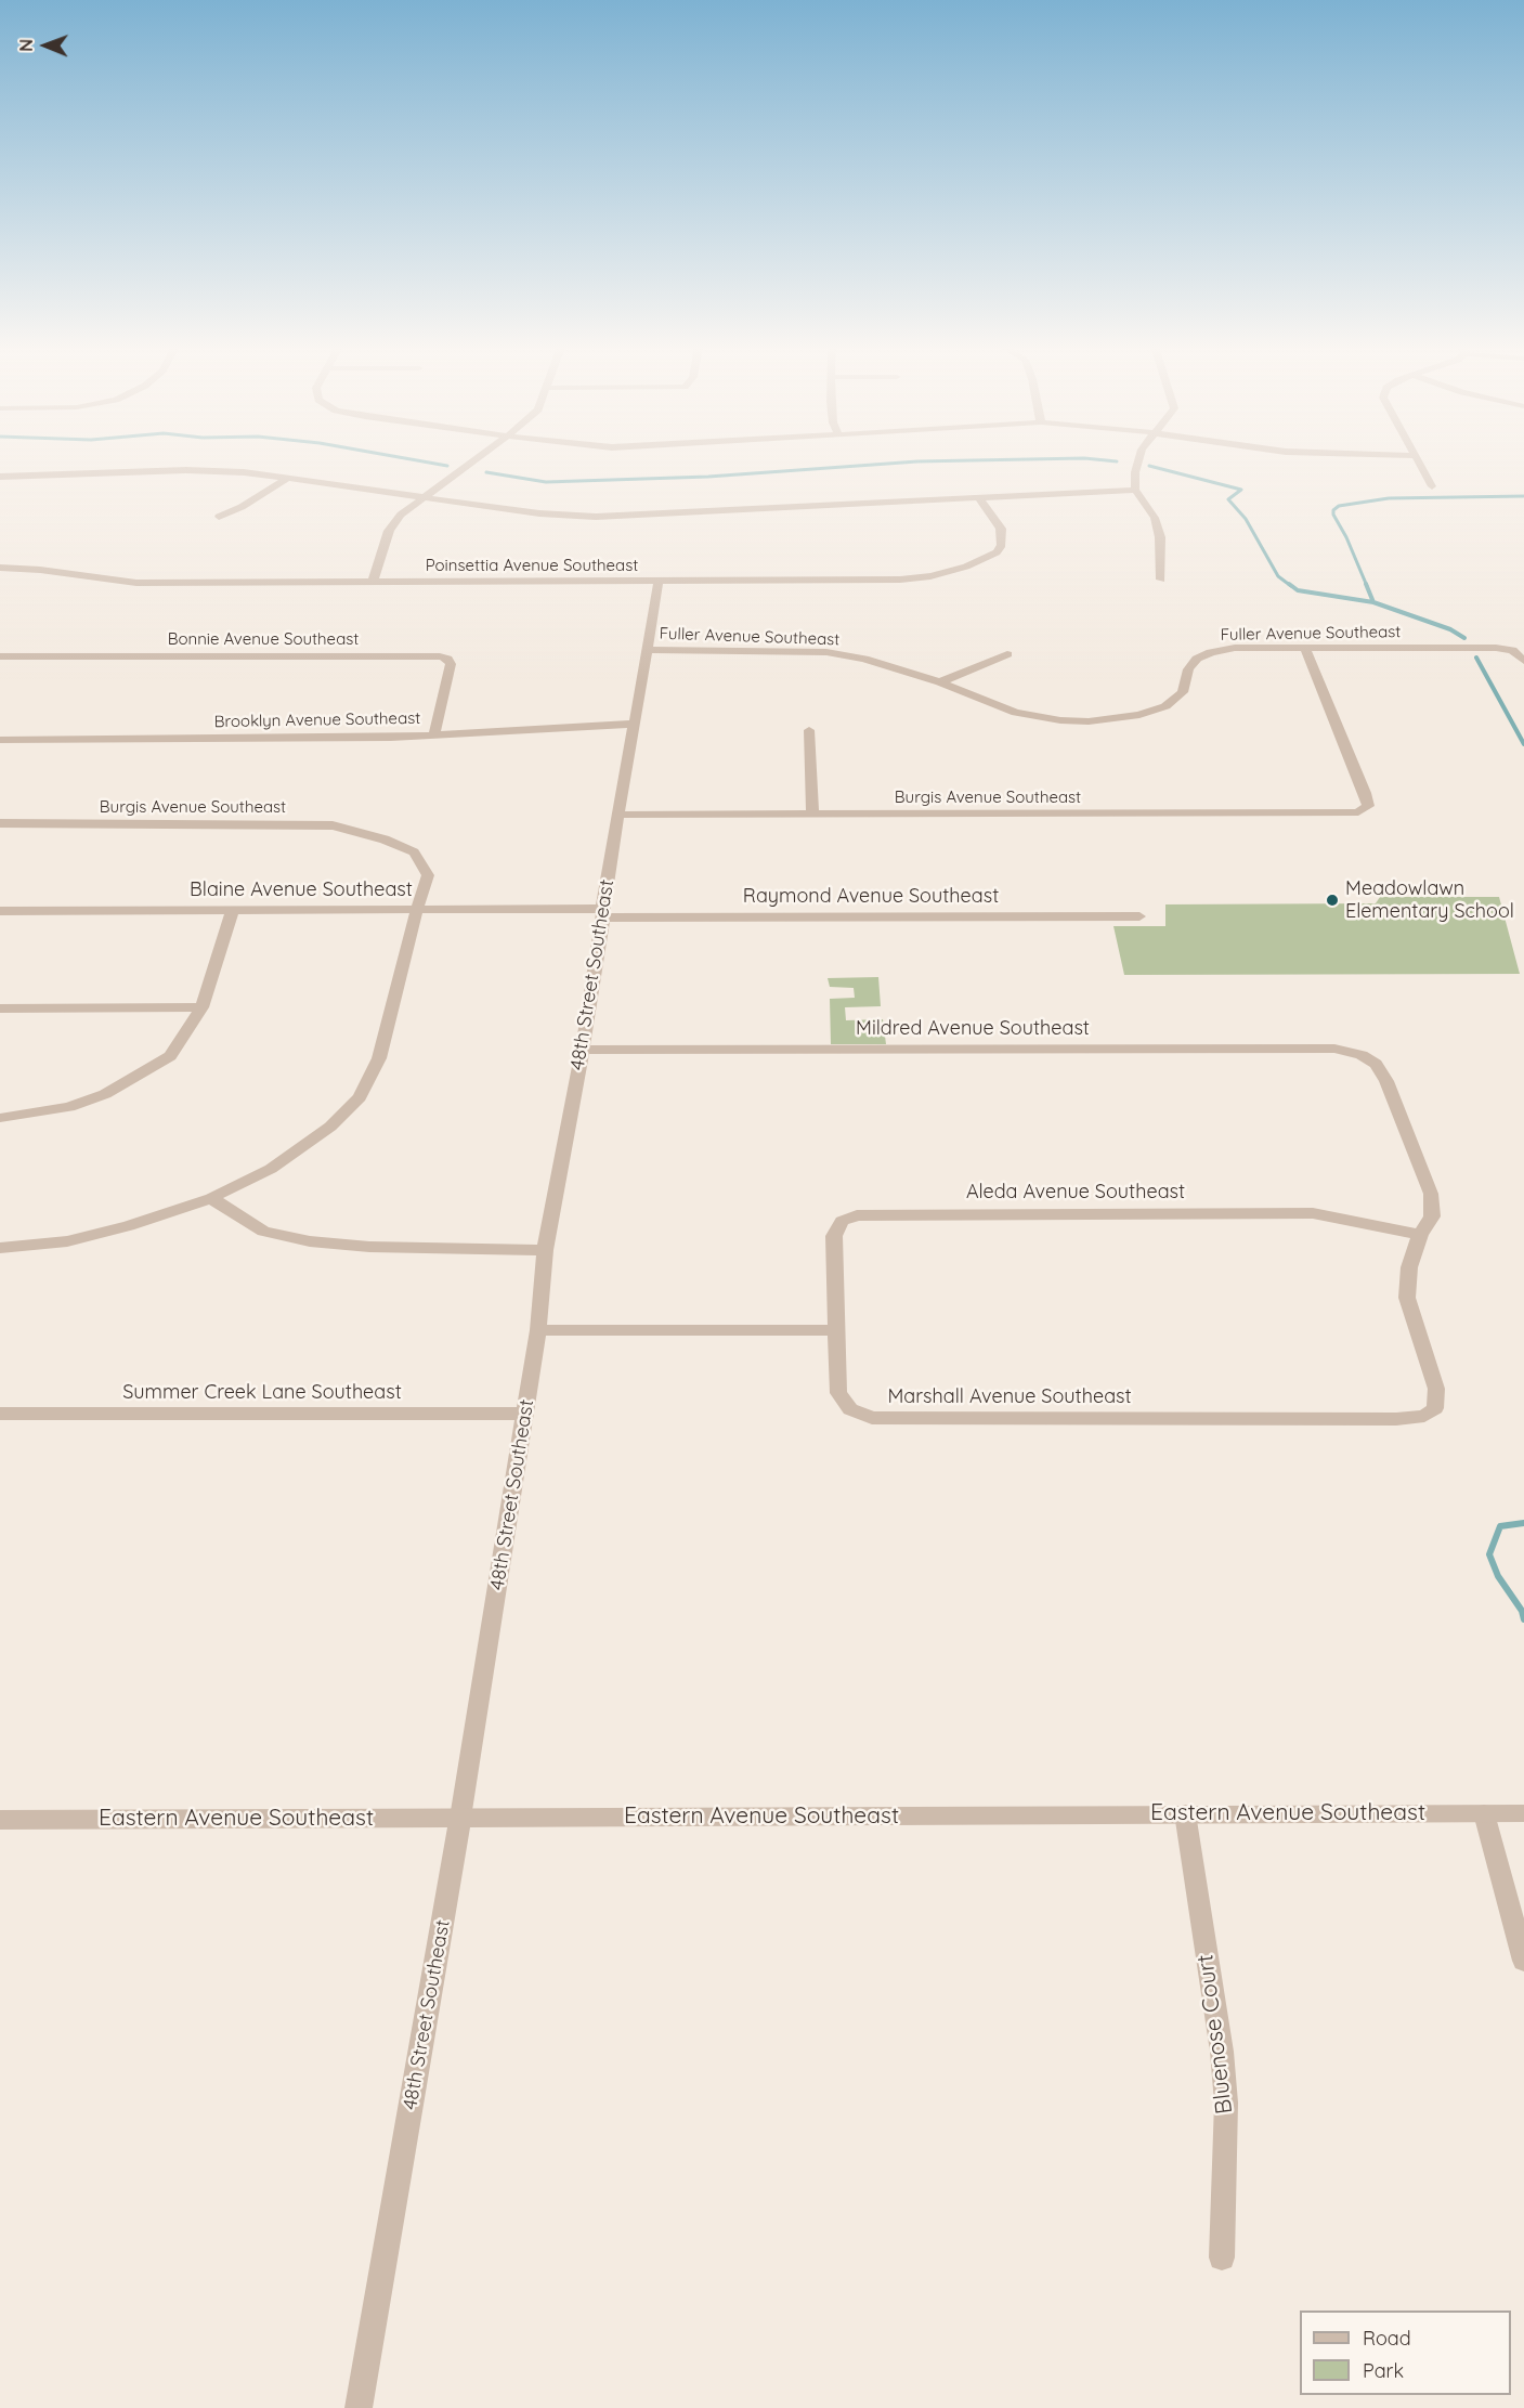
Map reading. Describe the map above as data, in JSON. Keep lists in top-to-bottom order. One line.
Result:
{"streets":{"street":["Poinsettia Avenue Southeast","Fuller Avenue Southeast","Bonnie Avenue Southeast","Brooklyn Avenue Southeast","Burgis Avenue Southeast","Blaine Avenue Southeast","Raymond Avenue Southeast","48th Street Southeast","Mildred Avenue Southeast","Aleda Avenue Southeast","Summer Creek Lane Southeast","Marshall Avenue Southeast","Eastern Avenue Southeast","Bluenose Court"]},"crossings":[["Poinsettia Avenue Southeast","48th Street Southeast"],["Fuller Avenue Southeast","Burgis Avenue Southeast"],["Fuller Avenue Southeast","48th Street Southeast"],["Bonnie Avenue Southeast","Brooklyn Avenue Southeast"],["Brooklyn Avenue Southeast","48th Street Southeast"],["Burgis Avenue Southeast","Blaine Avenue Southeast"],["Burgis Avenue Southeast","48th Street Southeast"],["Blaine Avenue Southeast","Raymond Avenue Southeast"],["Blaine Avenue Southeast","48th Street Southeast"],["Raymond Avenue Southeast","48th Street Southeast"],["48th Street Southeast","Mildred Avenue Southeast"],["48th Street Southeast","Summer Creek Lane Southeast"],["48th Street Southeast","Eastern Avenue Southeast"],["Mildred Avenue Southeast","Aleda Avenue Southeast"],["Mildred Avenue Southeast","Marshall Avenue Southeast"],["Aleda Avenue Southeast","Marshall Avenue Southeast"],["Eastern Avenue Southeast","Bluenose Court"]],"places":["Meadowlawn Elementary School"],"legend":["Road","Park"],"north":"left"}
